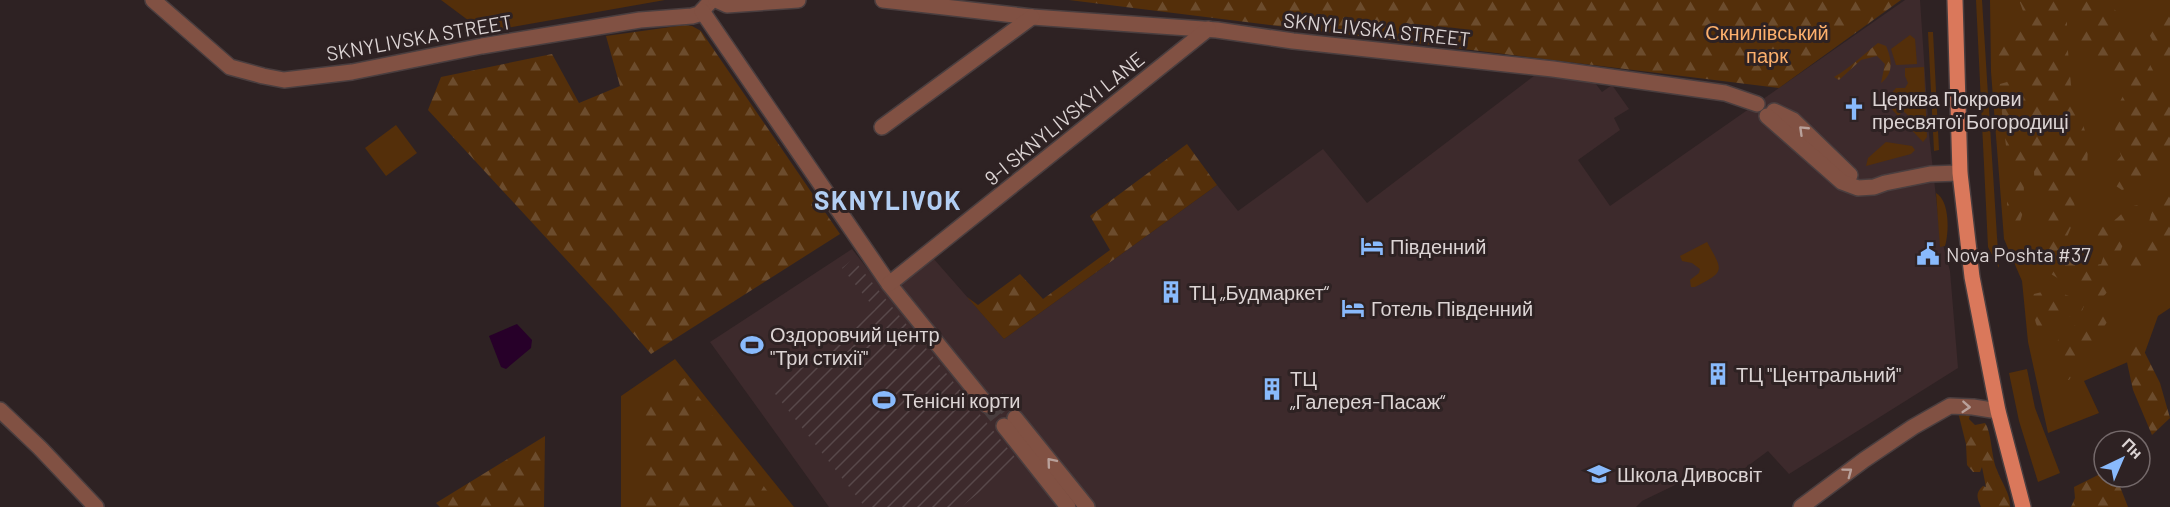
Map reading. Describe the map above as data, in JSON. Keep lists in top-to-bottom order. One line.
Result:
{"streets":{"street":["SKNYLIVSKA STREET","9-I SKNYLIVSKYI LANE"]},"crossings":[["SKNYLIVSKA STREET","9-I SKNYLIVSKYI LANE"]],"districts":["SKNYLIVOK"],"parks":["Скнилівський парк"],"places":{"church":["Церква Покрови пресвятої Богородиці"],"hotel":["Південний","Готель Південний"],"public building":["Nova Poshta #37"],"building":["ТЦ „Будмаркет“","ТЦ \"Центральний\"","ТЦ „Галерея-Пасаж“"],"sports":["Оздоровчий центр \"Три стихії\"","Тенісні корти"],"school or university":["Школа Дивосвіт"]},"north":"top right"}
